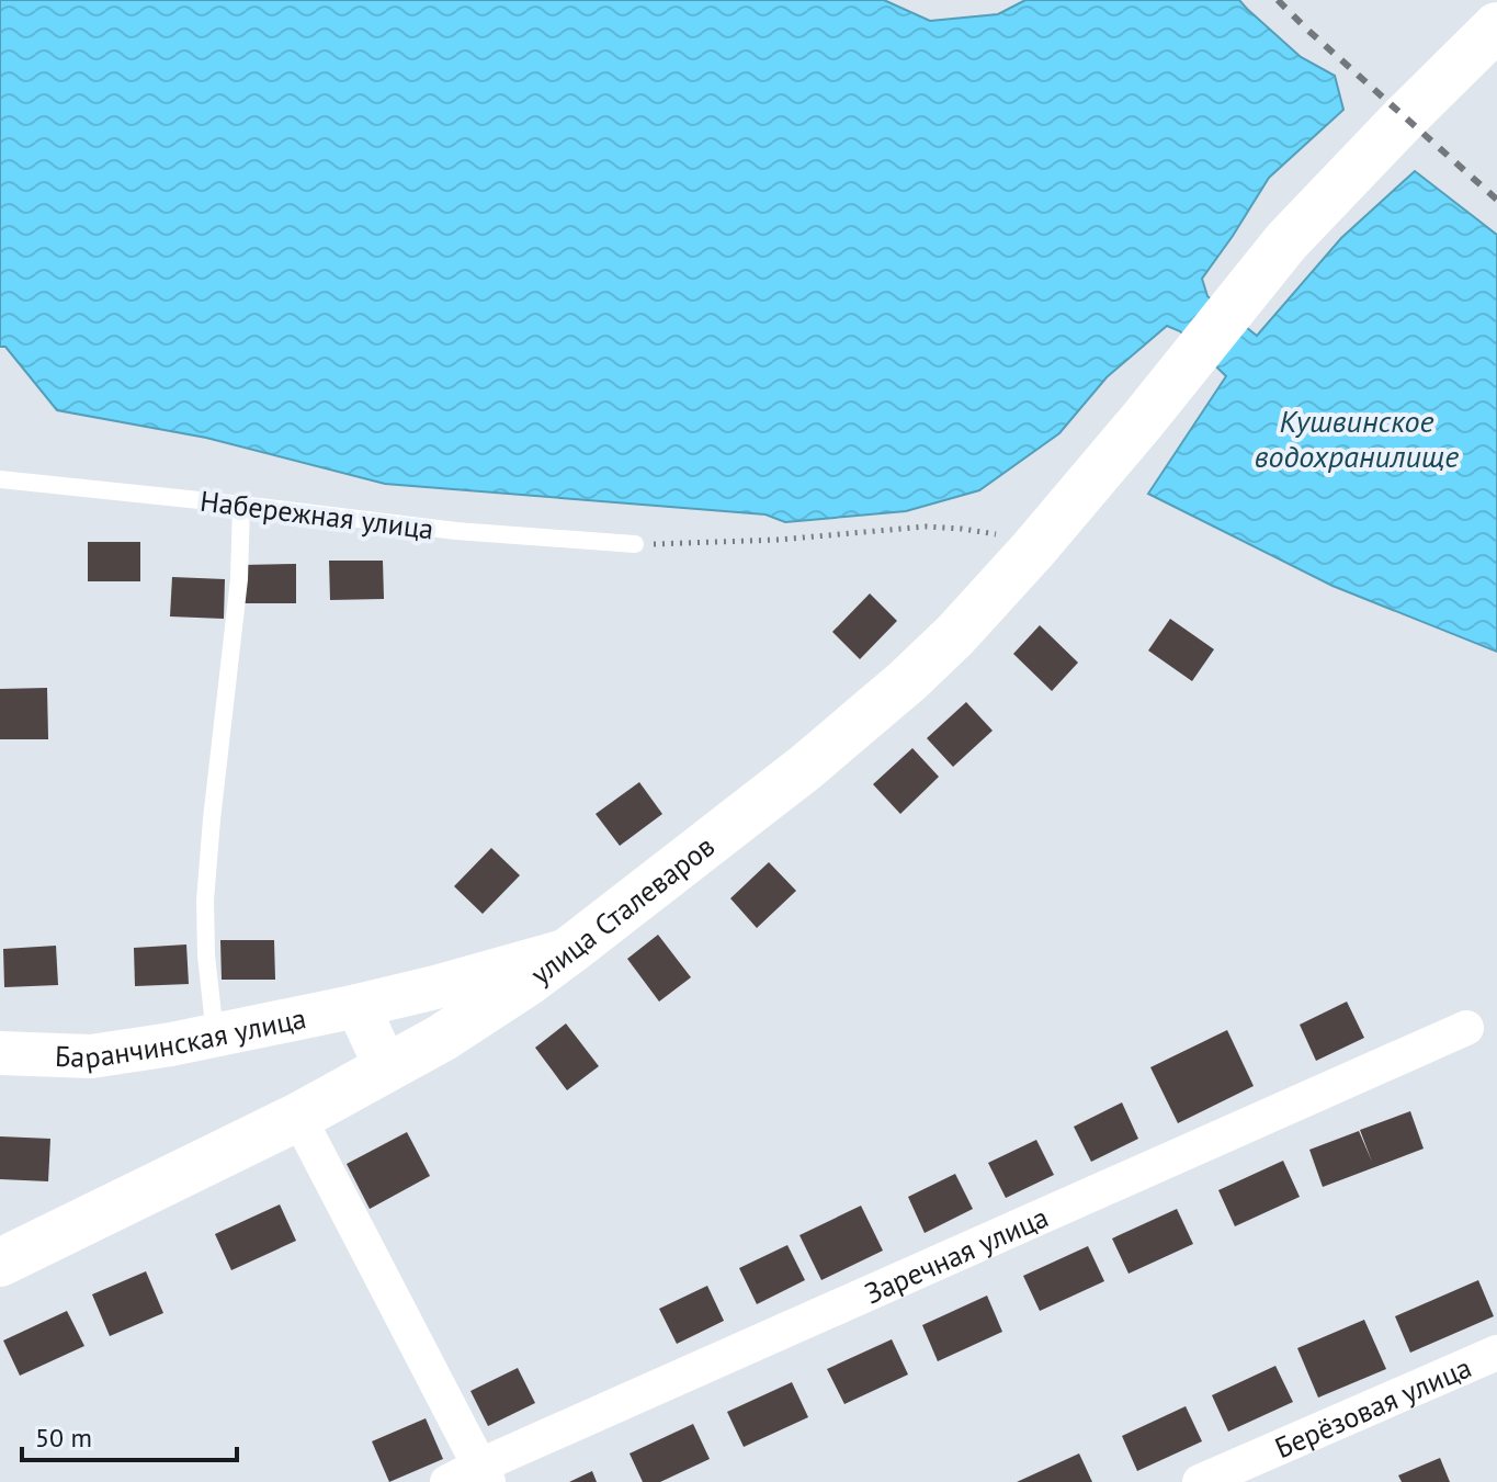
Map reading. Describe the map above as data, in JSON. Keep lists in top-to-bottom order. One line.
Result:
{"streets":{"main road":["улица Сталеваров"],"street":["Баранчинская улица","Заречная улица","Берёзовая улица"],"lane":["Набережная улица"]},"crossings":[["улица Сталеваров","Баранчинская улица"]],"water":["Кушвинское водохранилище"],"scale_bar":"50 m"}
